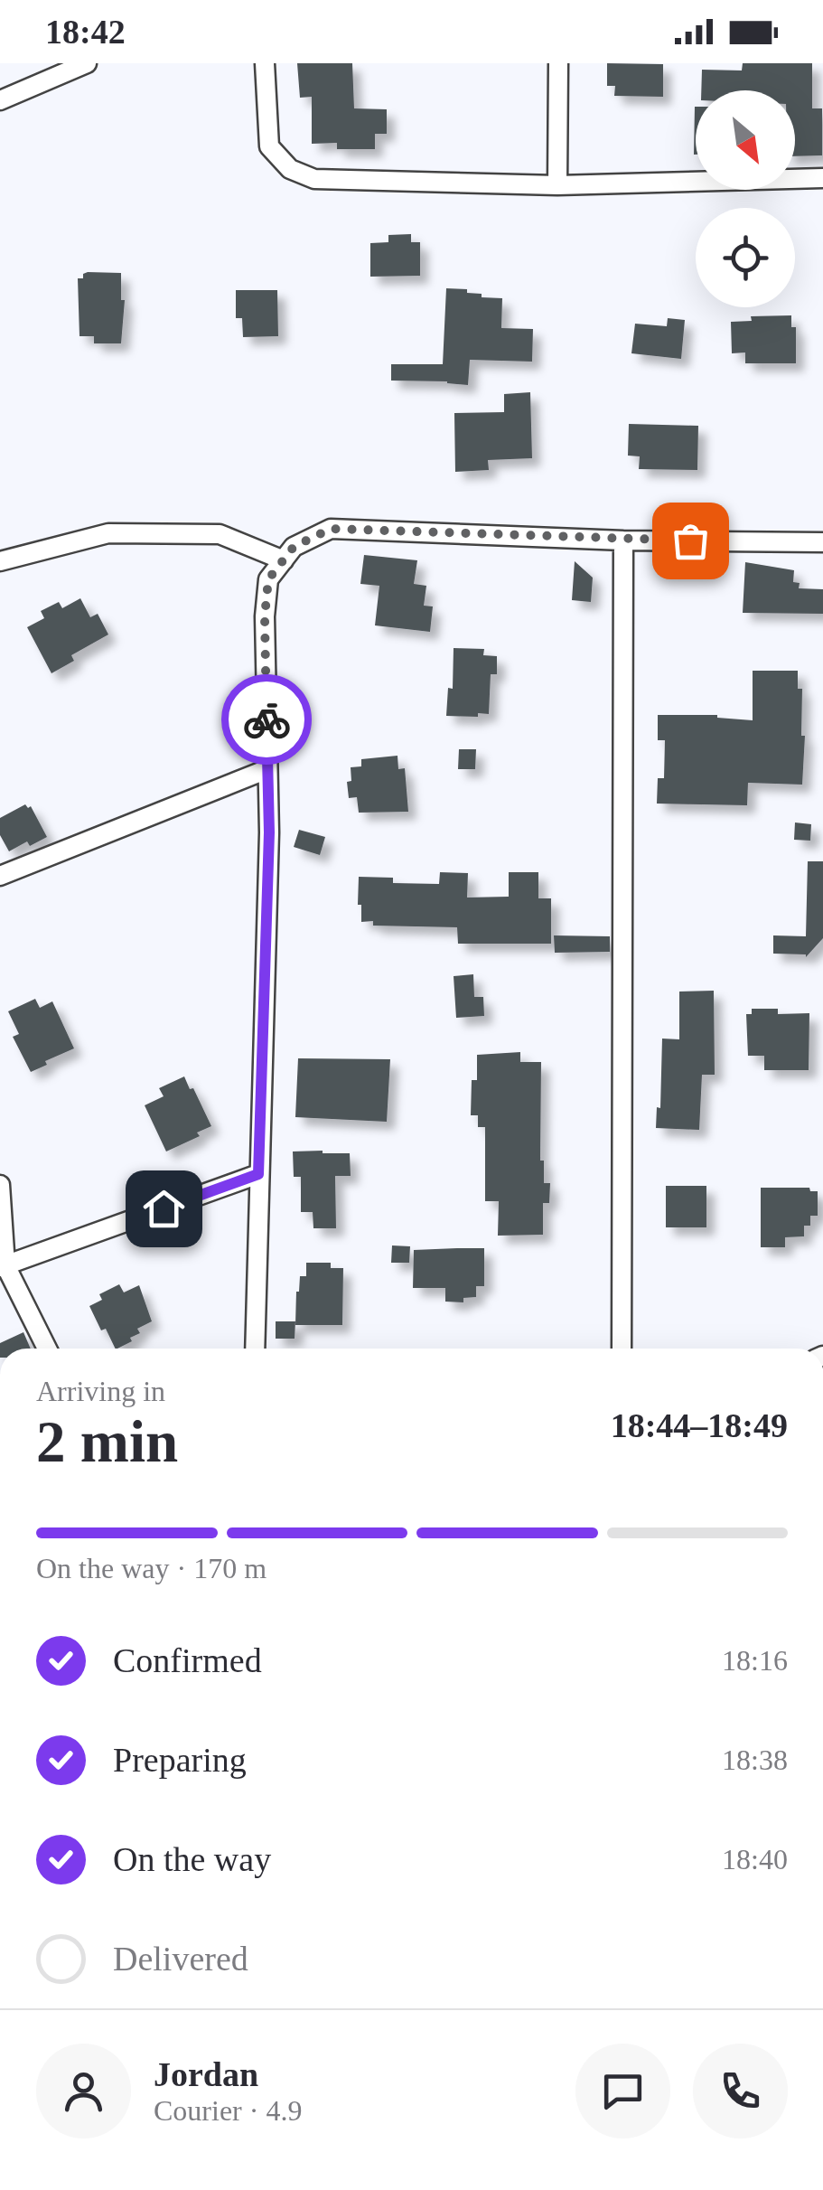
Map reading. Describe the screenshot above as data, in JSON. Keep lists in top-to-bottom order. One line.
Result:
{"north":"bottom right","page":{"status":"18:42","heading":["2 min","Arriving in","18:44–18:49"],"panel":["Jordan","Courier · 4.9"],"bar":"On the way · 170 m","list":[["Confirmed","18:16"],["Preparing","18:38"],["On the way","18:40"],"Delivered"]}}
